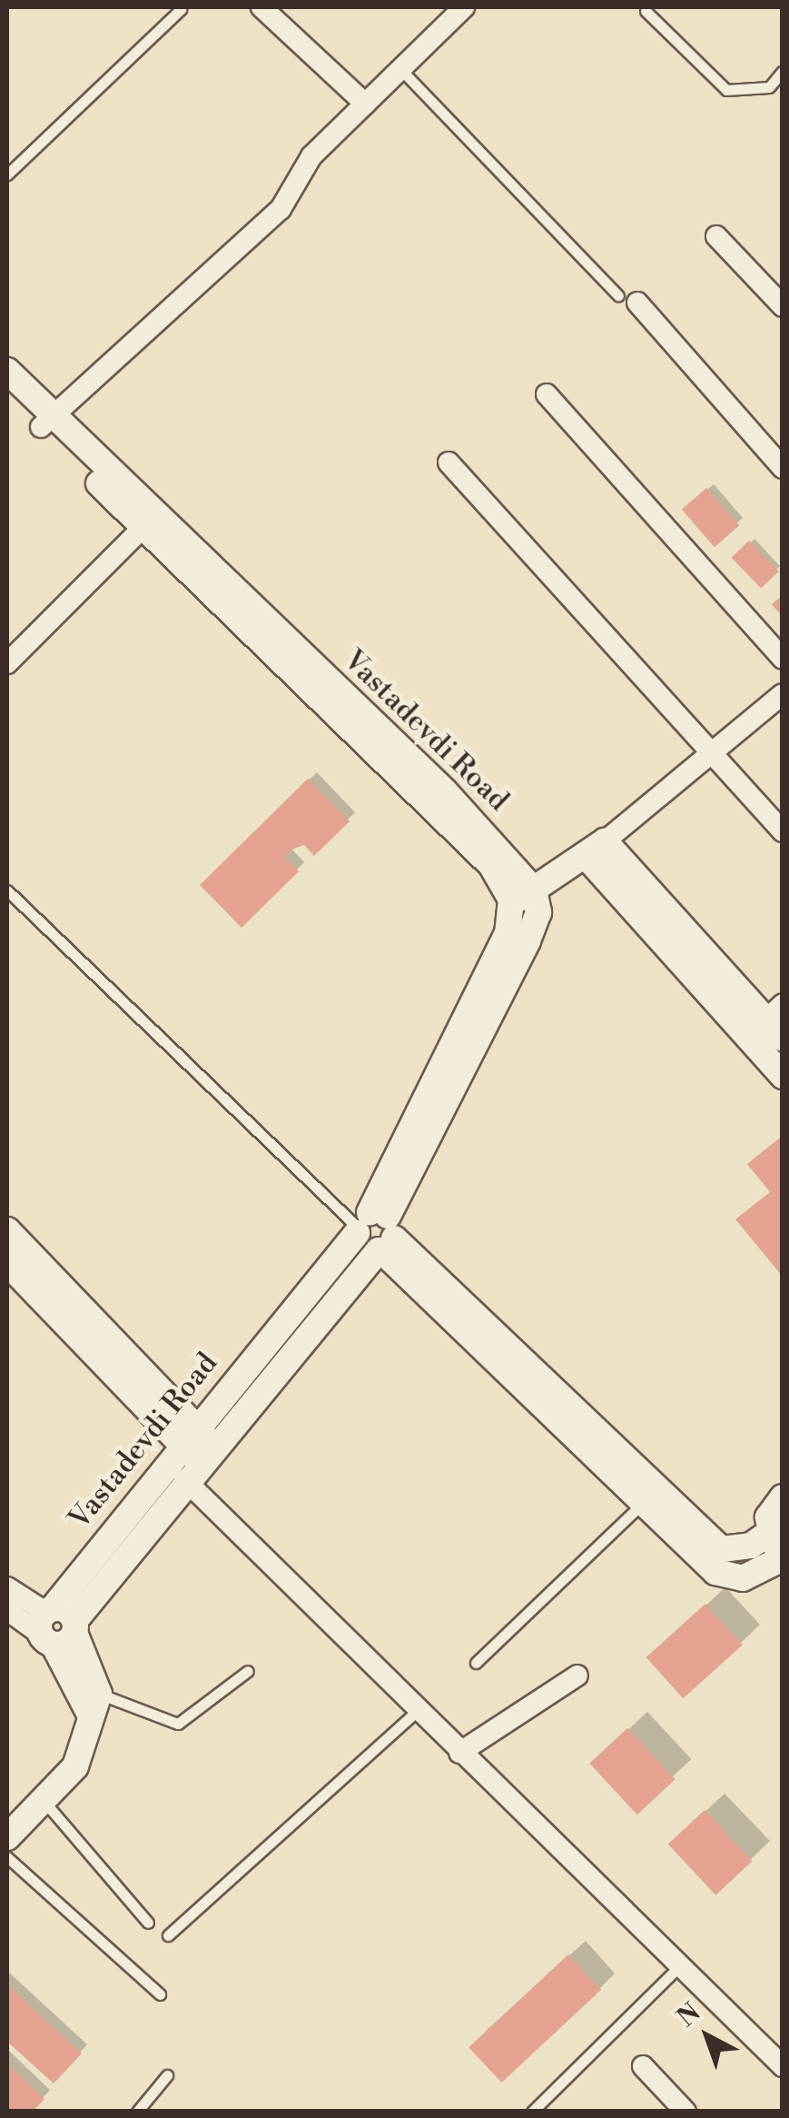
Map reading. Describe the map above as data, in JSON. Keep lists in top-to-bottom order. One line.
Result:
{"streets":{"street":["Vastadevdi Road"]},"north":"top left"}
